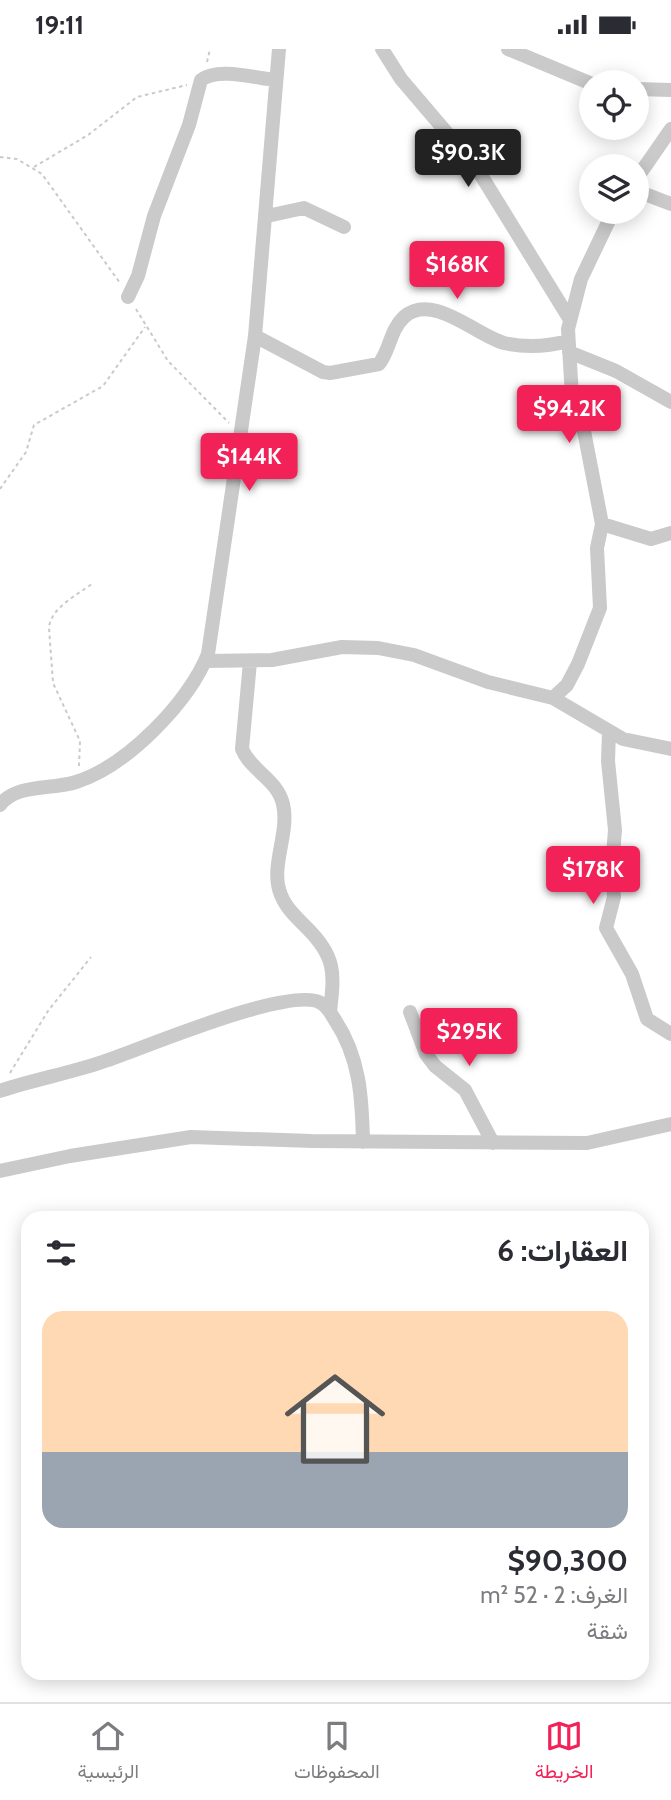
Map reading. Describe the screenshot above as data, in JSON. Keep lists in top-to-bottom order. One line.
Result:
{"page":{"status":"19:11","price":["$90.3K","$168K","$94.2K","$144K","$178K","$295K"],"heading":"العقارات: 6","list":[{"name":"$90,300","note":"الغرف: 2 · 52 m² · شقة"}],"tabs":["الخريطة","المحفوظات","الرئيسية"]}}
